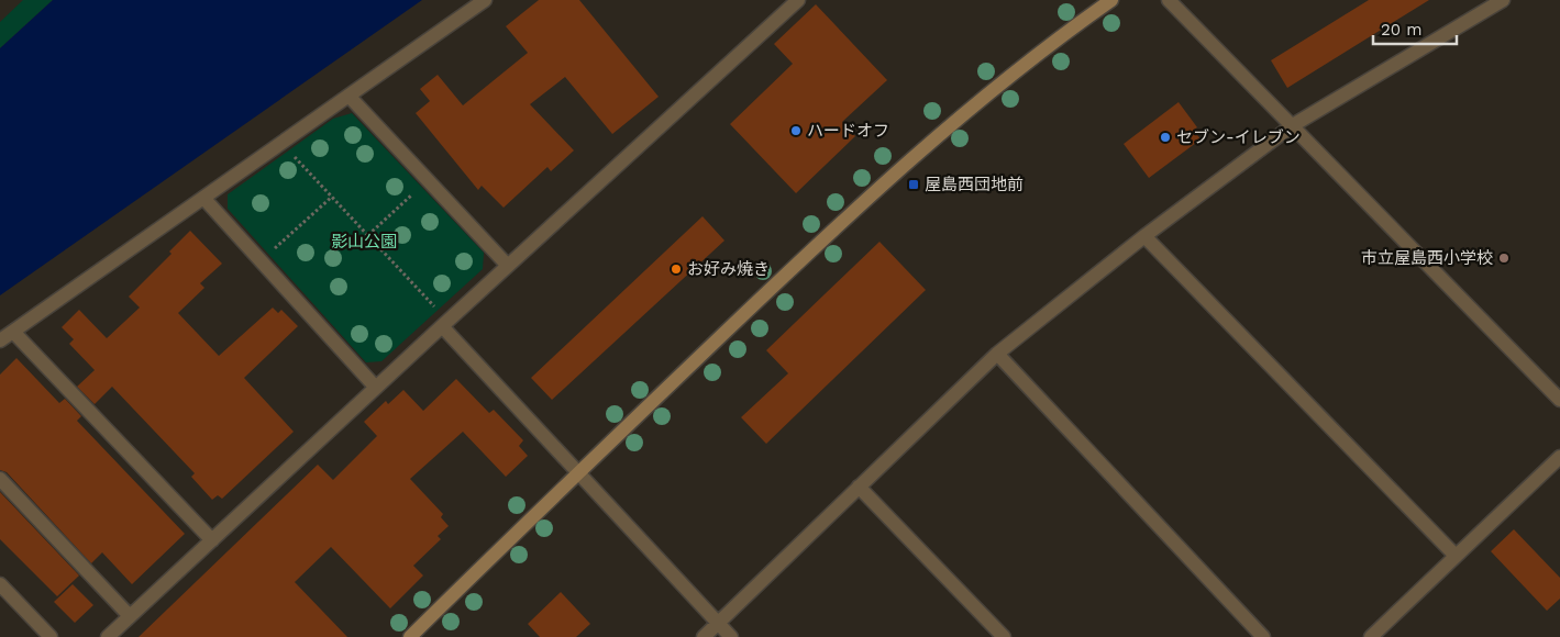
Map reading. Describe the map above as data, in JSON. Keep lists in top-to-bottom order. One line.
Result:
{"parks":["影山公園"],"places":{"other":["ハードオフ","セブン-イレブン","市立屋島西小学校","お好み焼き"],"transit":["屋島西団地前"]},"scale_bar":"20 m"}
